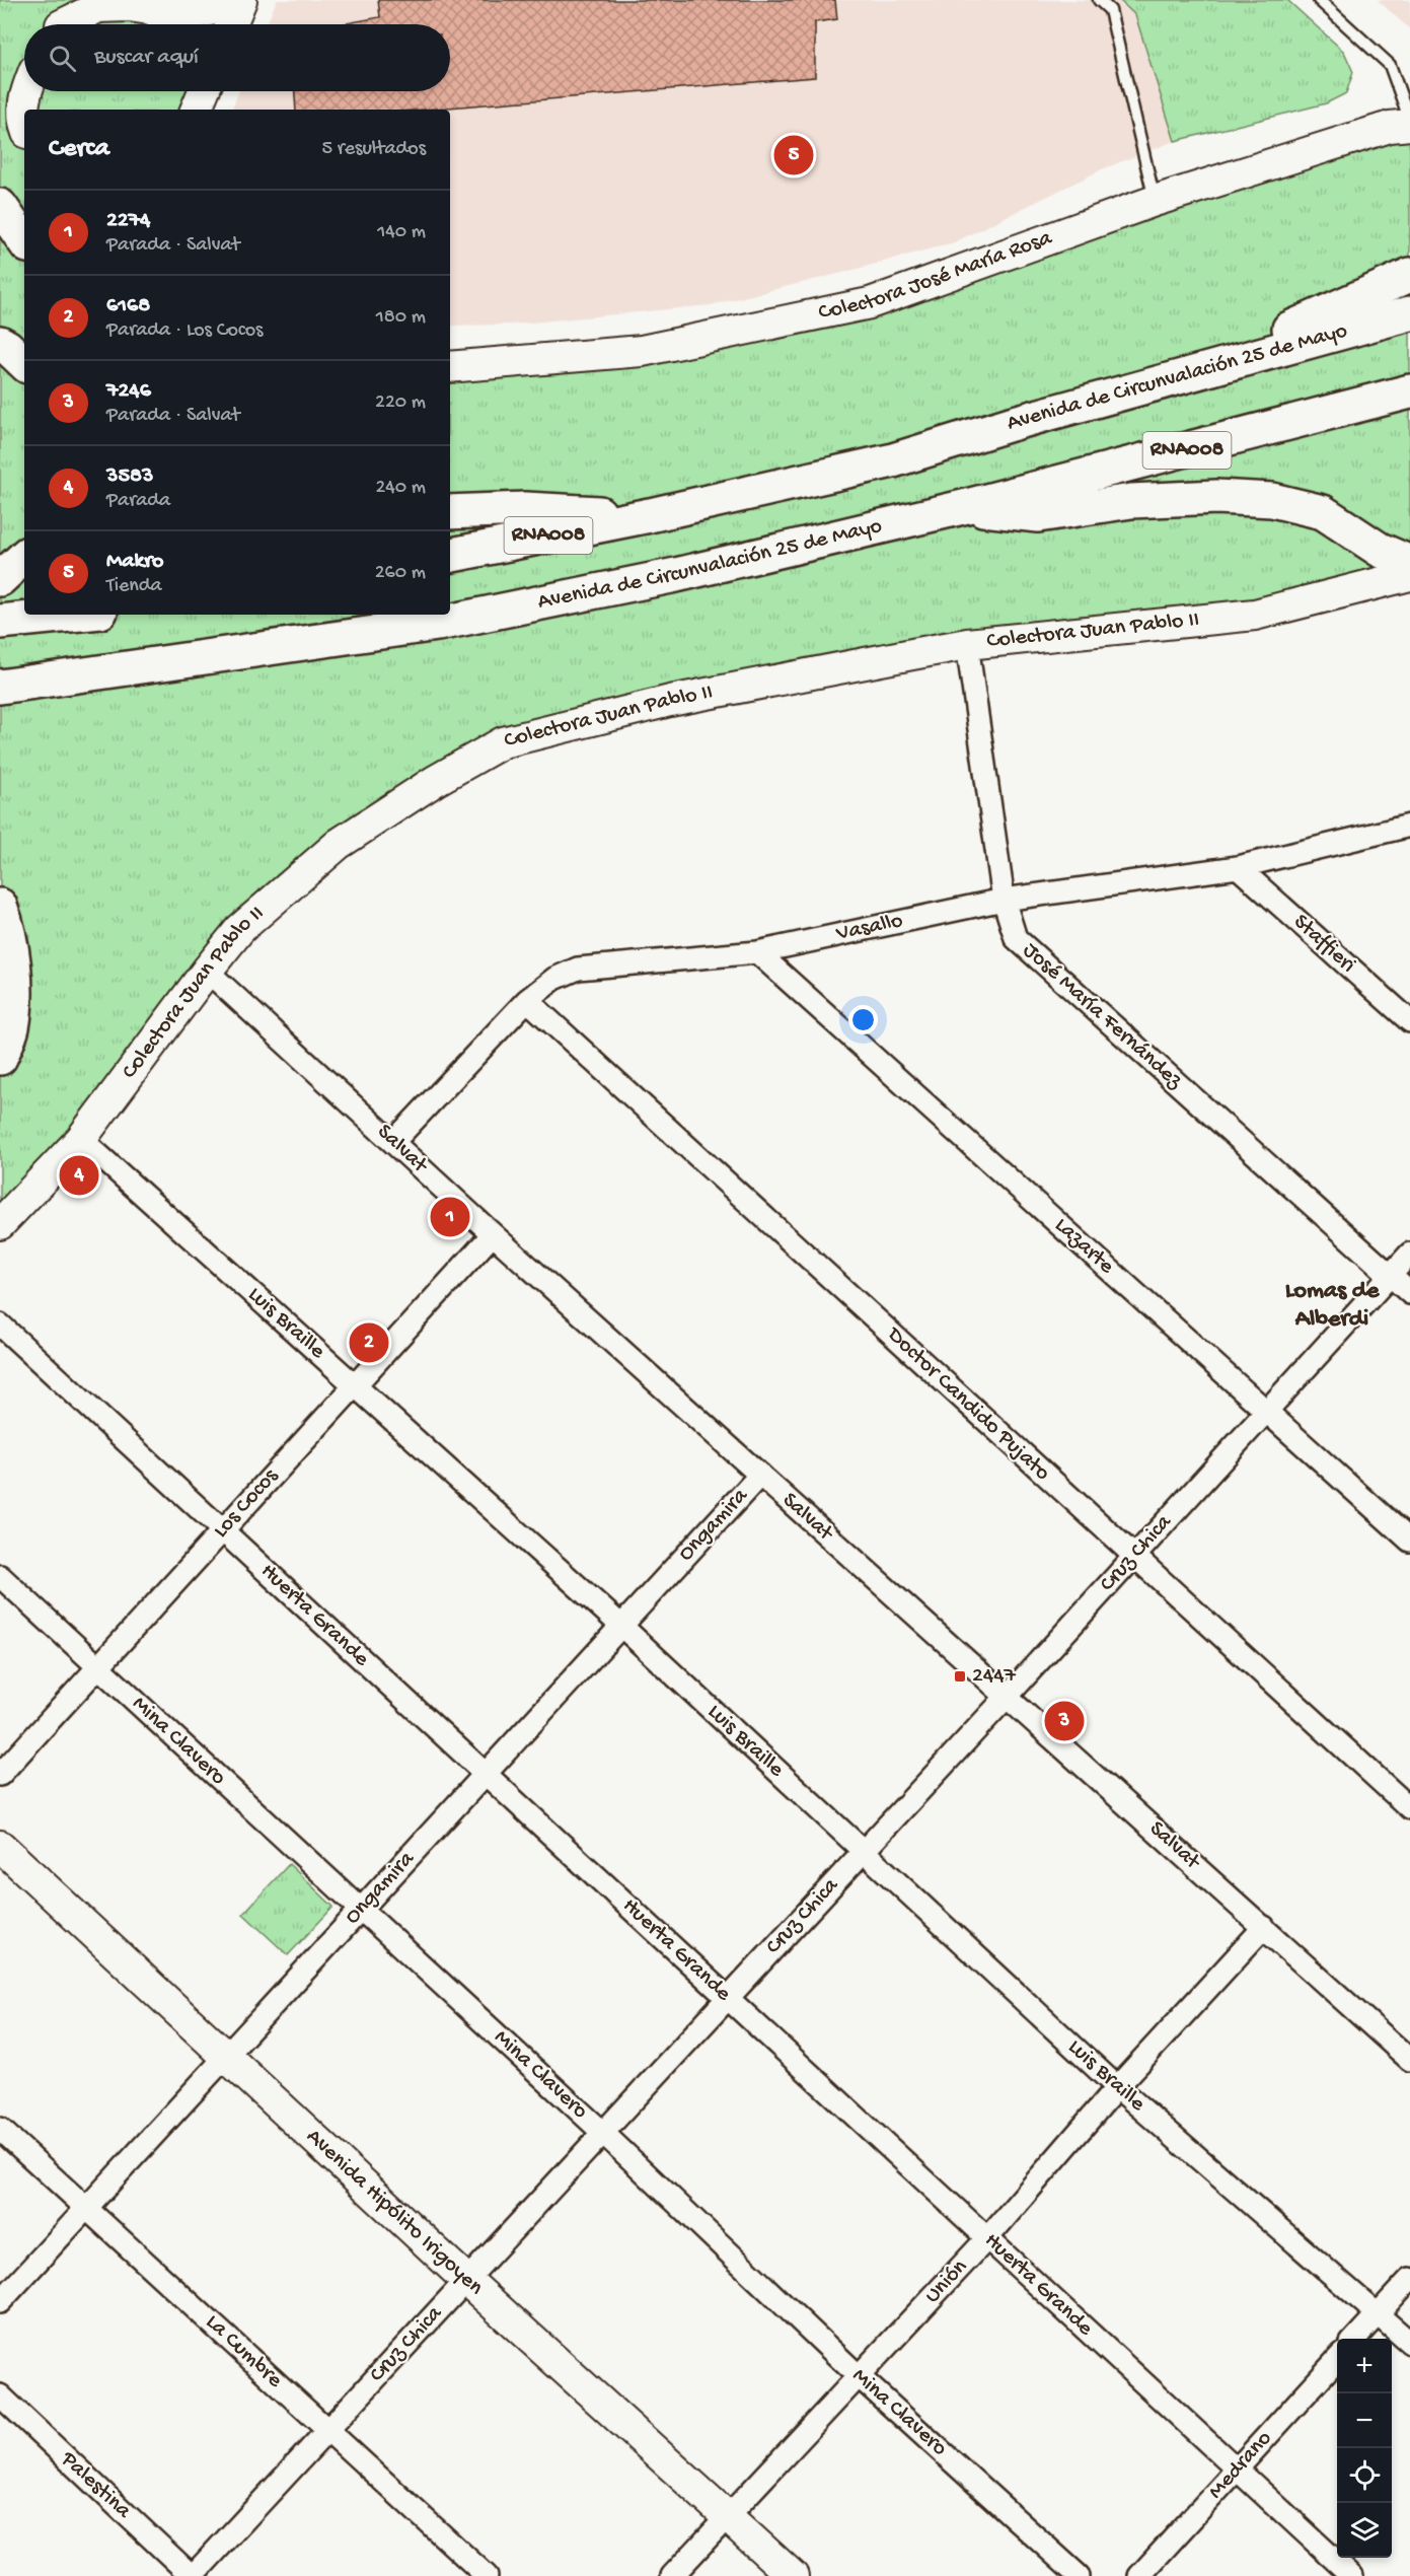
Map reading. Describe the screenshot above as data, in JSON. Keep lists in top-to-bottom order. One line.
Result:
{"streets":{"highway":["Avenida de Circunvalación 25 de Mayo","RNA008"],"main road":["Colectora José María Rosa","Colectora Juan Pablo II","Avenida Hipólito Irigoyen"],"street":["Vasallo","Staffieri","José María Fernández","Salvat","Lazarte","Luis Braille","Doctor Candido Pujato","Los Cocos","Ongamira","Cruz Chica","Huerta Grande","Mina Clavero","Unión","La Cumbre","Medrano","Palestina"]},"crossings":[["Colectora Juan Pablo II","José María Fernández"],["Colectora Juan Pablo II","Salvat"],["Colectora Juan Pablo II","Luis Braille"],["Vasallo","Staffieri"],["Vasallo","José María Fernández"],["Vasallo","Salvat"],["Vasallo","Lazarte"],["Vasallo","Doctor Candido Pujato"],["José María Fernández","Cruz Chica"],["Salvat","Los Cocos"],["Salvat","Ongamira"],["Salvat","Cruz Chica"],["Salvat","Unión"],["Lazarte","Cruz Chica"],["Luis Braille","Los Cocos"],["Luis Braille","Ongamira"],["Luis Braille","Cruz Chica"],["Luis Braille","Unión"],["Doctor Candido Pujato","Cruz Chica"],["Los Cocos","Huerta Grande"],["Los Cocos","Mina Clavero"],["Ongamira","Huerta Grande"],["Ongamira","Mina Clavero"],["Ongamira","Avenida Hipólito Irigoyen"],["Ongamira","La Cumbre"],["Cruz Chica","Huerta Grande"],["Cruz Chica","Mina Clavero"],["Cruz Chica","Avenida Hipólito Irigoyen"],["Cruz Chica","La Cumbre"],["Cruz Chica","Palestina"],["Huerta Grande","Unión"],["Huerta Grande","Medrano"],["Mina Clavero","Unión"],["Avenida Hipólito Irigoyen","Unión"]],"districts":["Lomas de Alberdi"],"places":{"transit":["2447"]},"page":{"search":"Buscar aquí","heading":["Cerca","5 resultados"],"pins":["5","4","1","2","3"],"list":[{"mark":"1","name":"2274","note":"Parada · Salvat","value":"140 m"},{"mark":"2","name":"6168","note":"Parada · Los Cocos","value":"180 m"},{"mark":"3","name":"7246","note":"Parada · Salvat","value":"220 m"},{"mark":"4","name":"3583","note":"Parada","value":"240 m"},{"mark":"5","name":"Makro","note":"Tienda","value":"260 m"}],"map_buttons":["+","−"]}}
